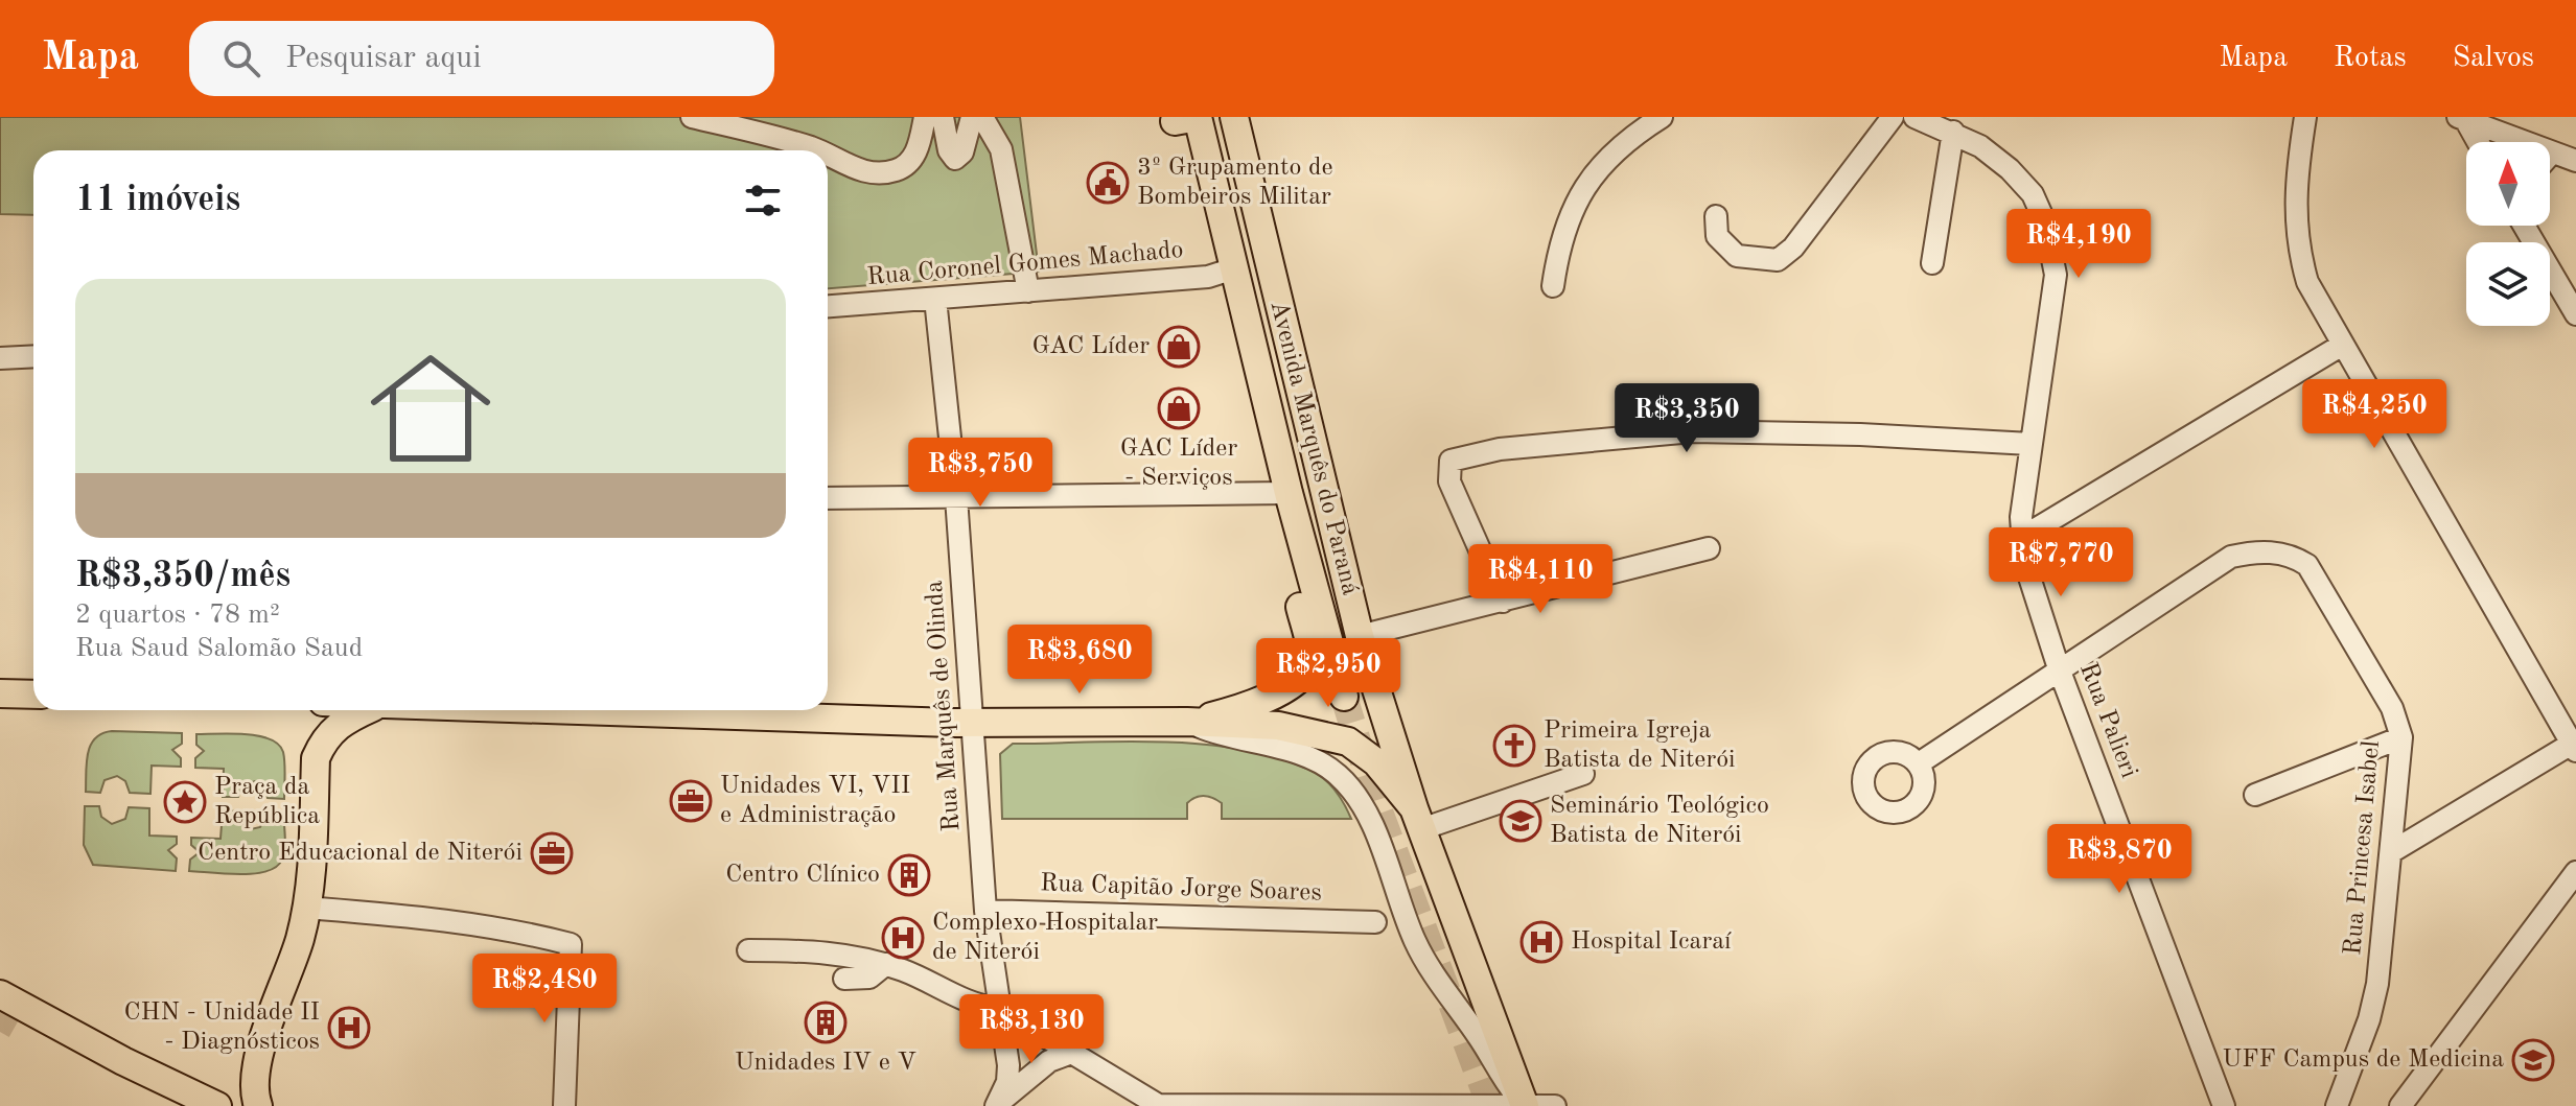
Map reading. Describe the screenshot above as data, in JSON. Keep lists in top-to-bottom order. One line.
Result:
{"streets":{"main road":["Avenida Marquês do Paraná"],"street":["Rua Coronel Gomes Machado","Rua Marquês de Olinda","Rua Palieri","Rua Princesa Isabel","Rua Capitão Jorge Soares"]},"crossings":[["Rua Coronel Gomes Machado","Avenida Marquês do Paraná"],["Rua Coronel Gomes Machado","Rua Marquês de Olinda"],["Rua Marquês de Olinda","Rua Capitão Jorge Soares"],["Rua Palieri","Rua Princesa Isabel"]],"places":{"public building":["3º Grupamento de Bombeiros Militar"],"shop":["GAC Líder","GAC Líder - Serviços"],"church":["Primeira Igreja Batista de Niterói"],"office":["Unidades VI, VII e Administração","Centro Educacional de Niterói"],"place":["Praça da República"],"school or university":["Seminário Teológico Batista de Niterói","UFF Campus de Medicina"],"building":["Centro Clínico","Unidades IV e V"],"hospital":["Complexo Hospitalar de Niterói","Hospital Icaraí","CHN - Unidade II - Diagnósticos"]},"north":"top","page":{"header":"Mapa","search":"Pesquisar aqui","nav":["Mapa","Rotas","Salvos"],"heading":"11 imóveis","price":["R$4,190","R$4,250","R$3,350","R$3,750","R$7,770","R$4,110","R$3,680","R$2,950","R$3,870","R$2,480","R$3,130"],"list":[{"name":"R$3,350/mês","note":"2 quartos · 78 m² · Rua Saud Salomão Saud"}]}}
